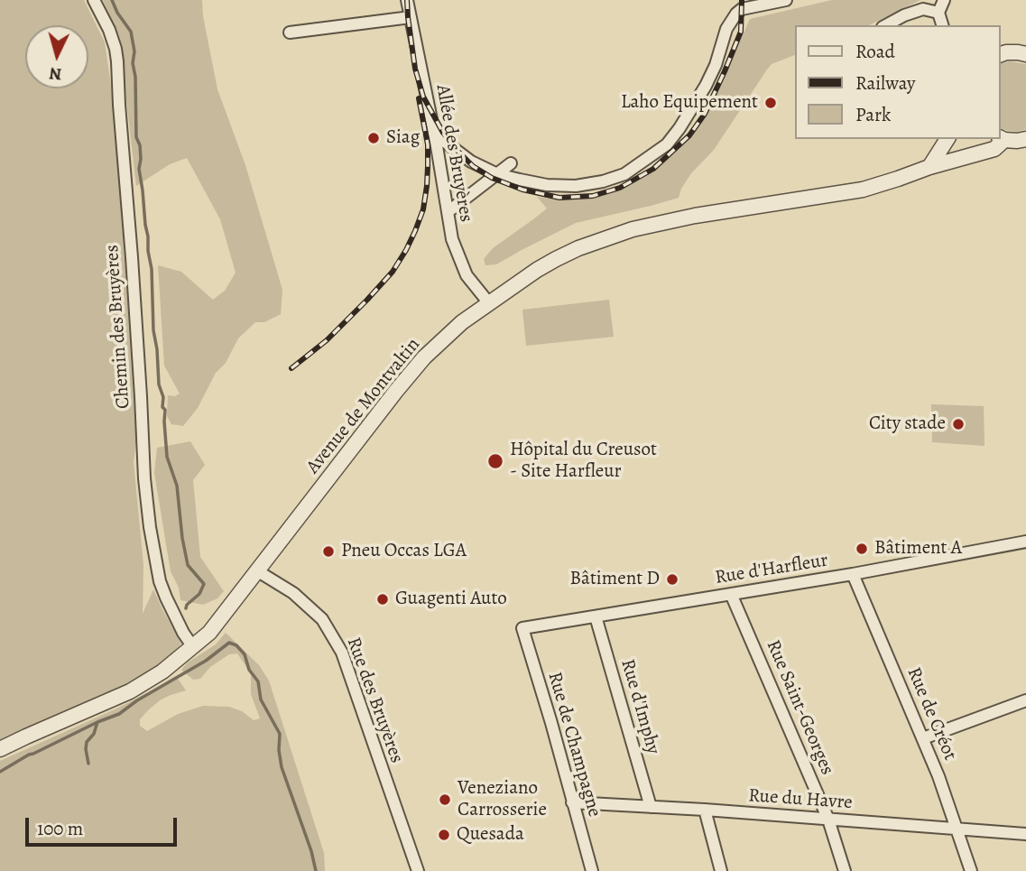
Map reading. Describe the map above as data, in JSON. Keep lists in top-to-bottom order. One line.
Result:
{"streets":{"street":["Allée des Bruyères","Chemin des Bruyères","Avenue de Montvaltin","Rue d'Harfleur","Rue des Bruyères","Rue d'Imphy","Rue Saint-Georges","Rue de Créot","Rue de Champagne","Rue du Havre"]},"crossings":[["Allée des Bruyères","Avenue de Montvaltin"],["Chemin des Bruyères","Avenue de Montvaltin"],["Avenue de Montvaltin","Rue des Bruyères"],["Rue d'Harfleur","Rue d'Imphy"],["Rue d'Harfleur","Rue Saint-Georges"],["Rue d'Harfleur","Rue de Créot"],["Rue d'Harfleur","Rue de Champagne"],["Rue d'Imphy","Rue du Havre"],["Rue Saint-Georges","Rue du Havre"],["Rue de Créot","Rue du Havre"],["Rue de Champagne","Rue du Havre"]],"places":["Laho Equipement","Siag","City stade","Hôpital du Creusot - Site Harfleur","Bâtiment A","Pneu Occas LGA","Bâtiment D","Guagenti Auto","Veneziano Carrosserie","Quesada"],"legend":["Road","Railway","Park"],"scale_bar":"100 m","north":"bottom"}
